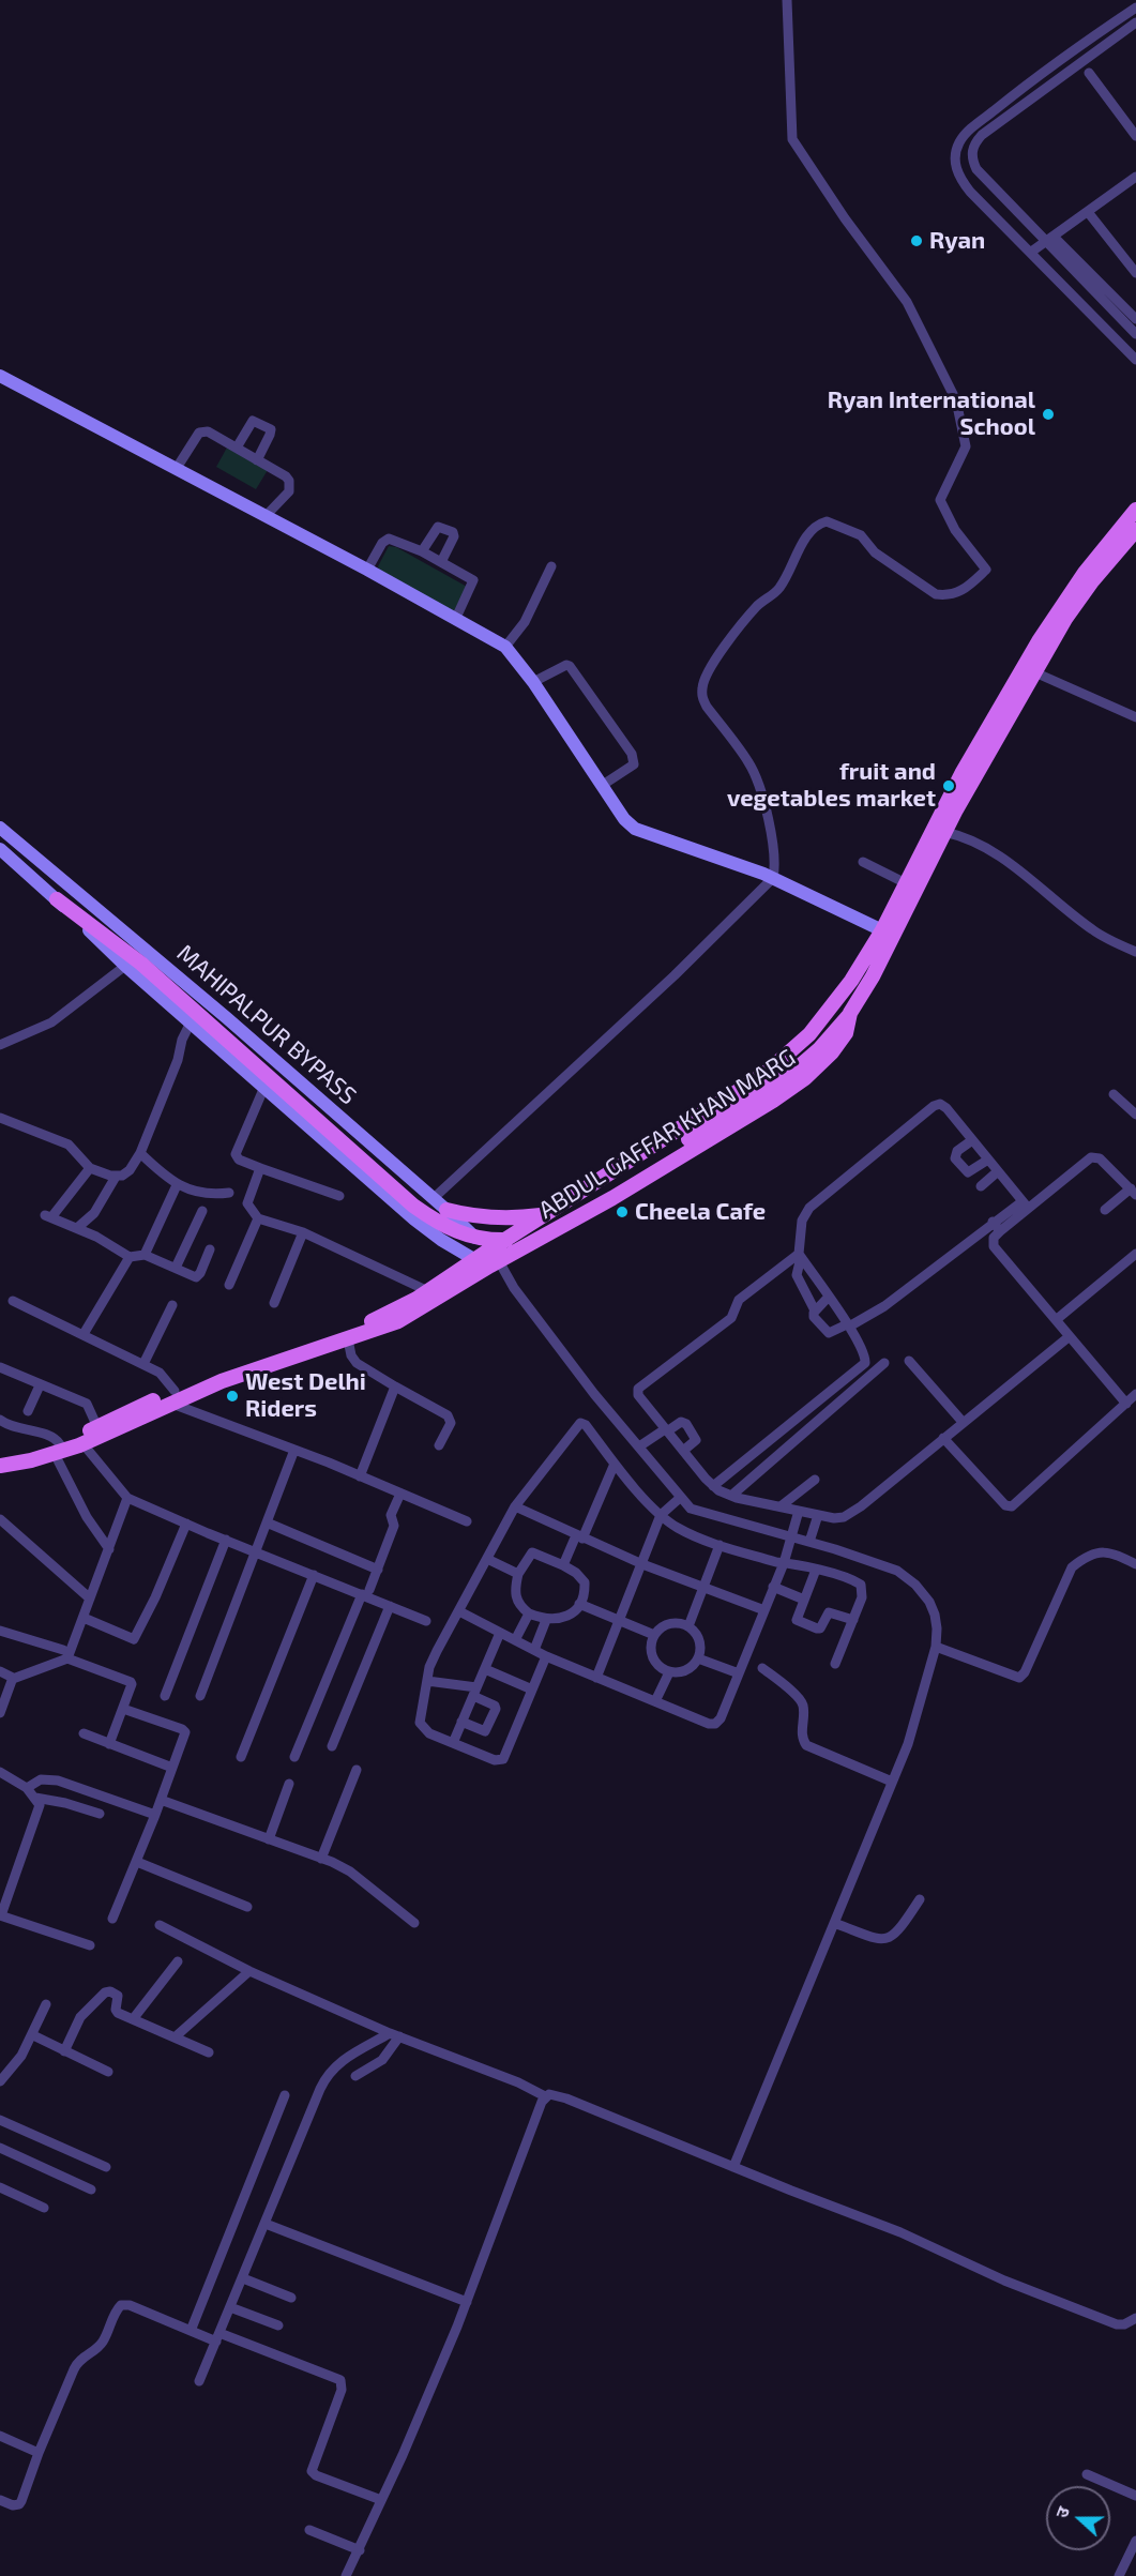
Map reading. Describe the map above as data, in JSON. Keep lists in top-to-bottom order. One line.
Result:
{"streets":{"main road":["ABDUL GAFFAR KHAN MARG"],"street":["MAHIPALPUR BYPASS"]},"crossings":[["MAHIPALPUR BYPASS","ABDUL GAFFAR KHAN MARG"]],"places":["Ryan","Ryan International School","fruit and vegetables market","Cheela Cafe","West Delhi Riders"],"north":"left"}
